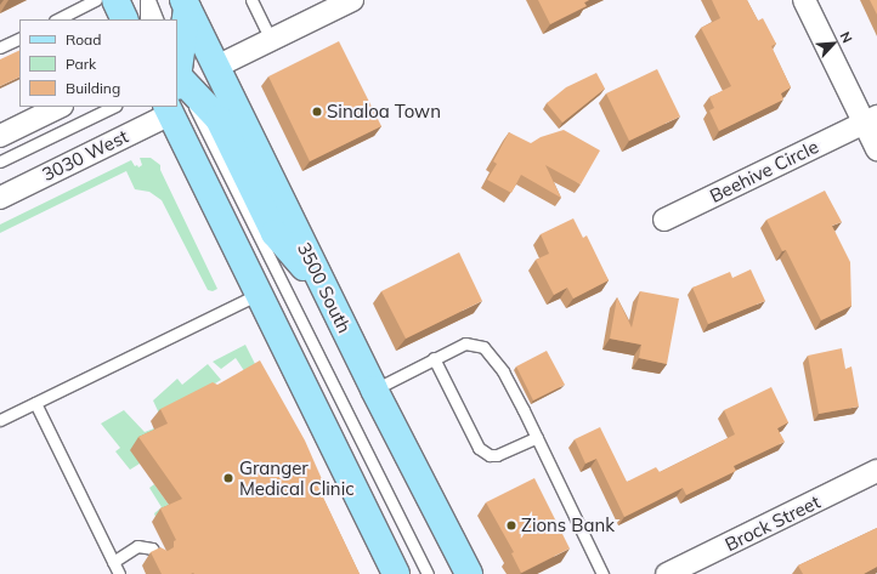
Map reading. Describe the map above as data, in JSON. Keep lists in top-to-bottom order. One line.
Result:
{"streets":{"main road":["3500 South"],"street":["3030 West","Beehive Circle","Brock Street"]},"places":["Sinaloa Town","Granger Medical Clinic","Zions Bank"],"legend":["Road","Park","Building"],"north":"top right"}
